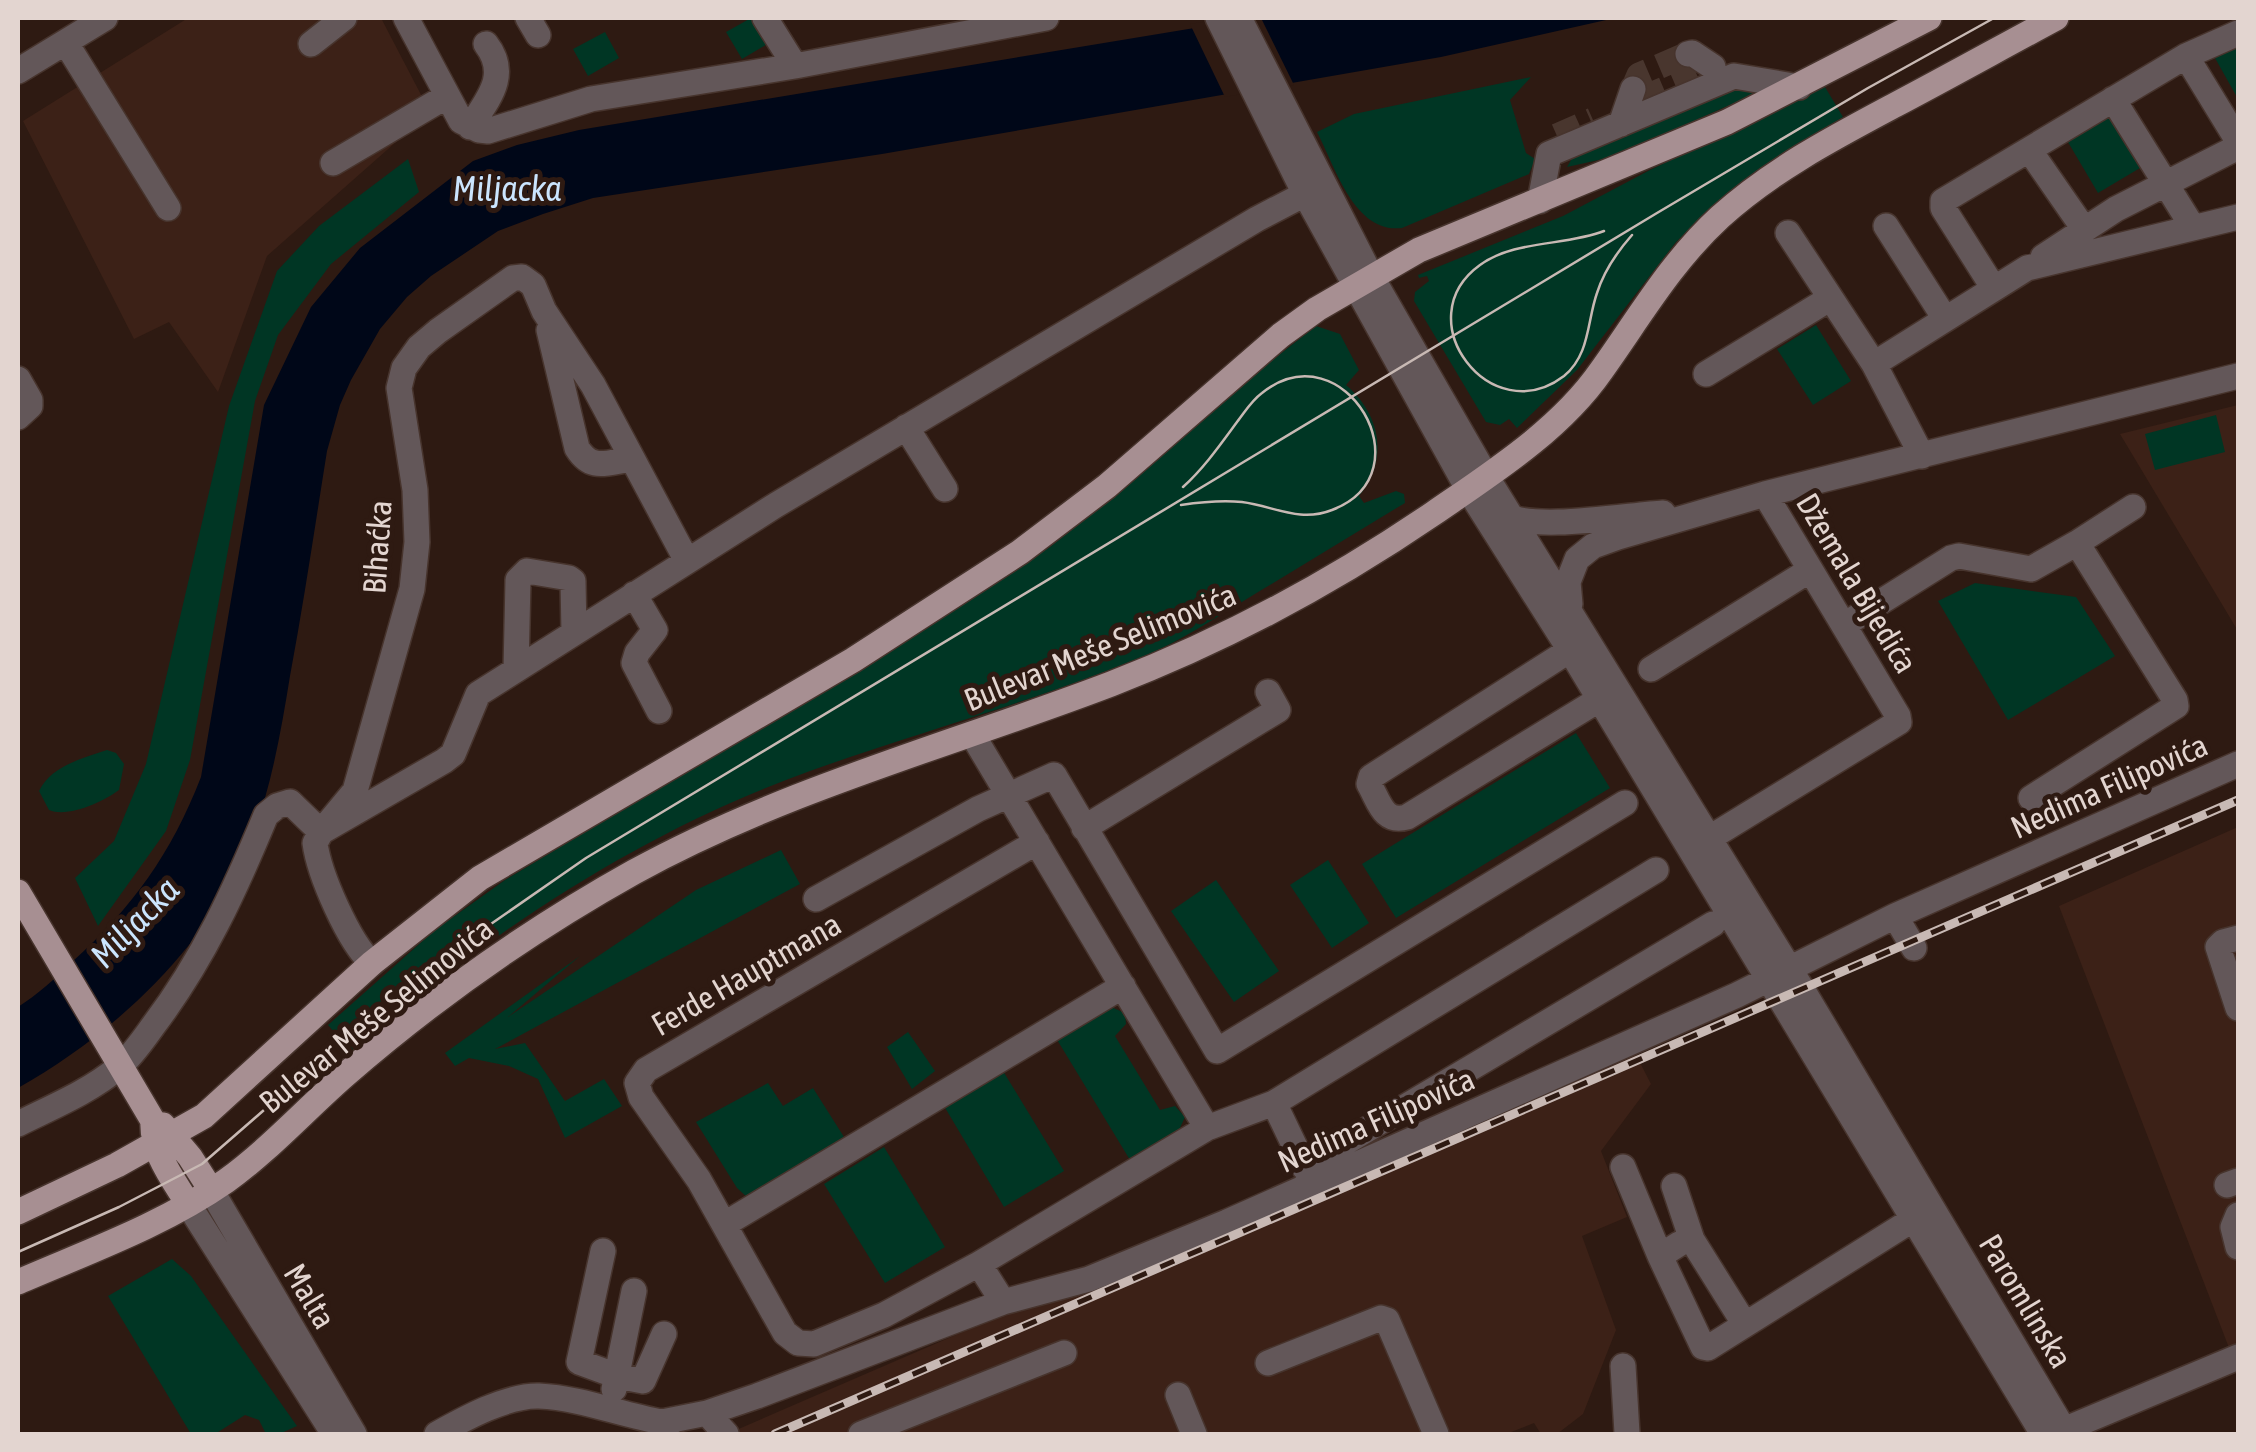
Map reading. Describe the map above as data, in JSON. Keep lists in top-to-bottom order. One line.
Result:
{"streets":{"main road":["Bulevar Meše Selimovića"],"street":["Bihaćka","Džemala Bijedića","Nedima Filipovića","Ferde Hauptmana","Malta","Paromlinska"]},"crossings":[["Bihaćka","Bulevar Meše Selimovića"],["Bulevar Meše Selimovića","Malta"],["Nedima Filipovića","Ferde Hauptmana"]],"water":["Miljacka"]}
